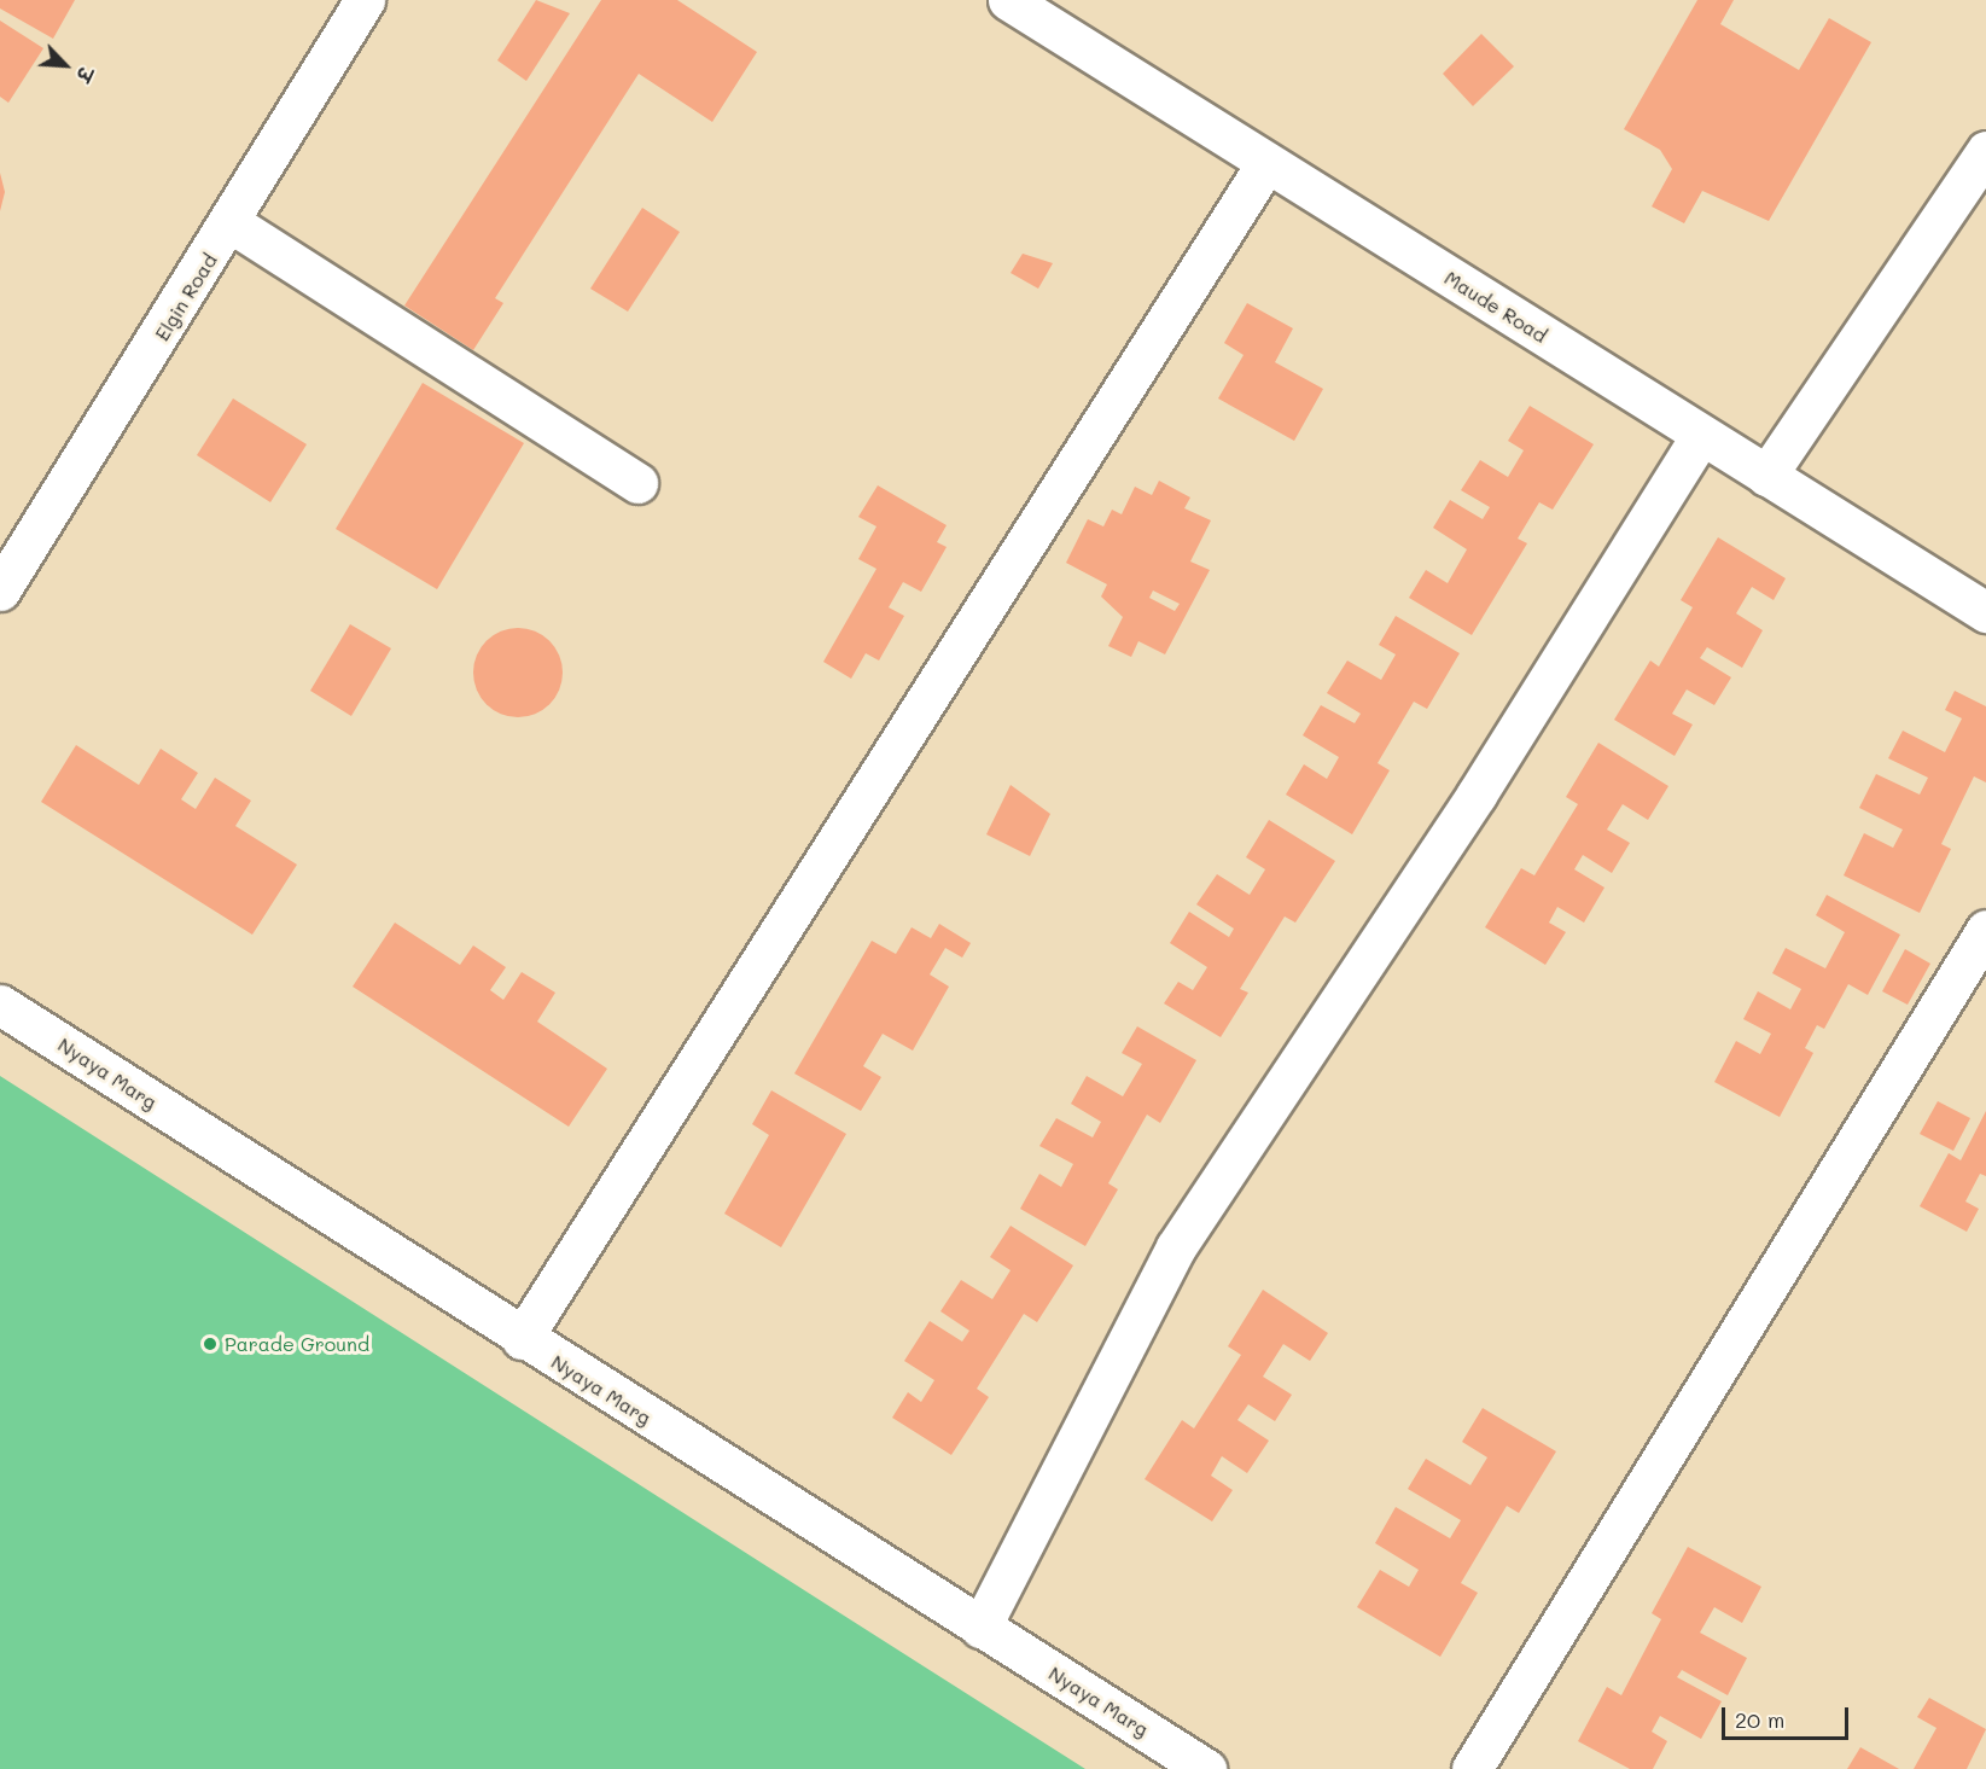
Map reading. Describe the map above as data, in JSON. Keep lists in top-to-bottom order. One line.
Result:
{"streets":{"street":["Elgin Road","Maude Road","Nyaya Marg"]},"places":["Parade Ground"],"scale_bar":"20 m","north":"bottom right"}
